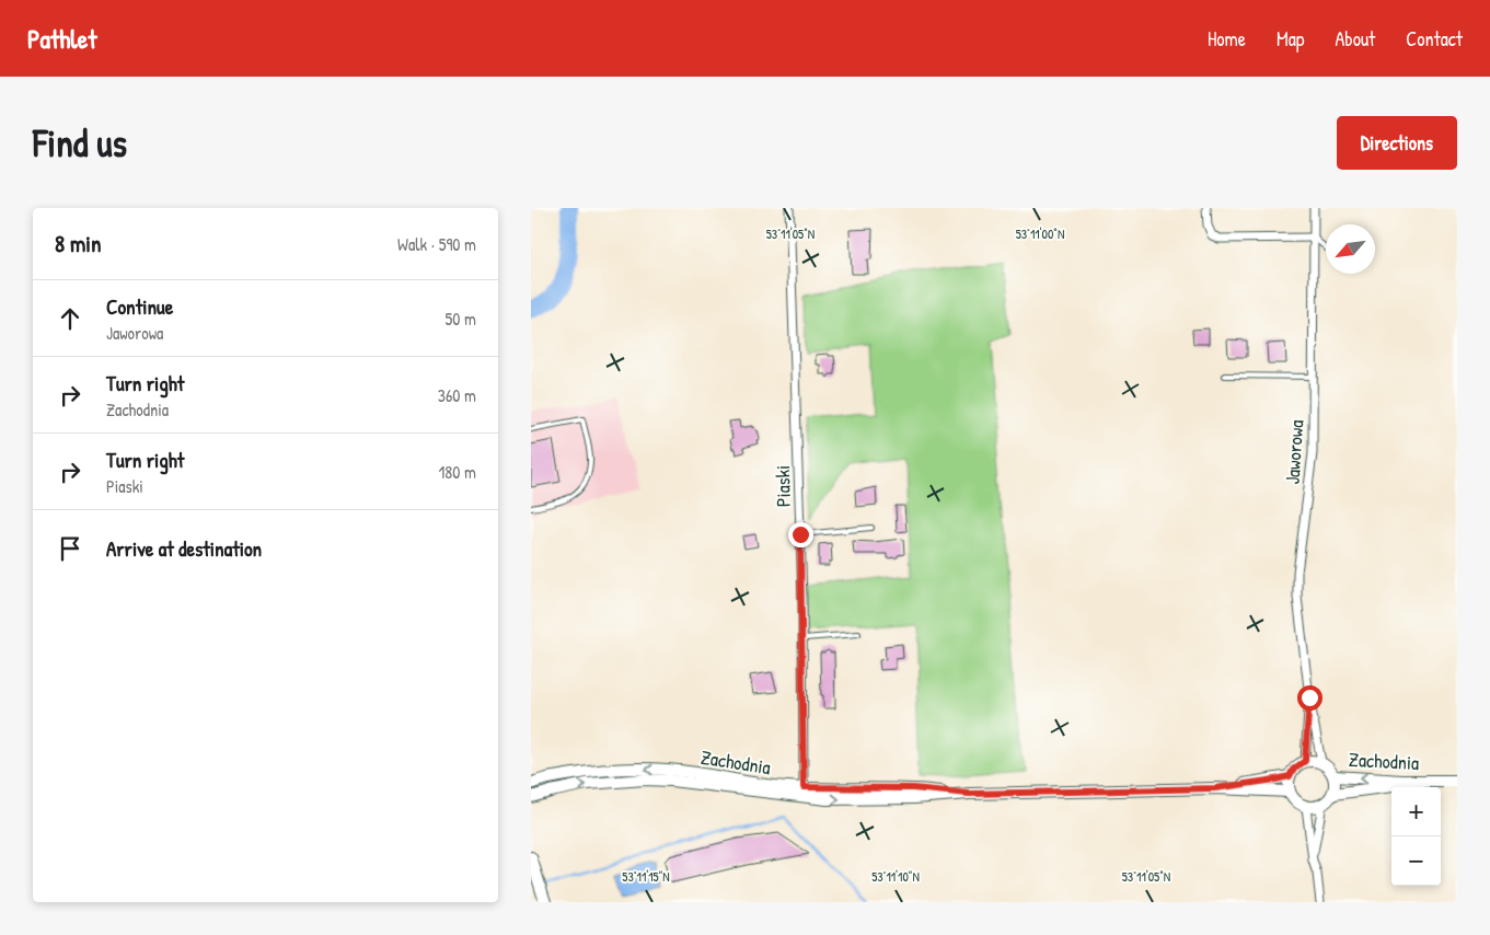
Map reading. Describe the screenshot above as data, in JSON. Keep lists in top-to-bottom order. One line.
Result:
{"streets":{"main road":["Zachodnia"],"street":["Jaworowa","Piaski"]},"crossings":[["Jaworowa","Zachodnia"],["Piaski","Zachodnia"]],"north":"bottom left","page":{"header":"Pathlet","nav":["Home","Map","About","Contact"],"buttons":"Directions","title":"Find us","heading":["8 min","Walk · 590 m"],"list":[["Continue","Jaworowa","50 m"],["Turn right","Zachodnia","360 m"],["Turn right","Piaski","180 m"],"Arrive at destination"],"map_buttons":["+","−"]},"coordinates":["53°11'05\"N","53°11'00\"N","53°11'15\"N","53°11'10\"N"]}
